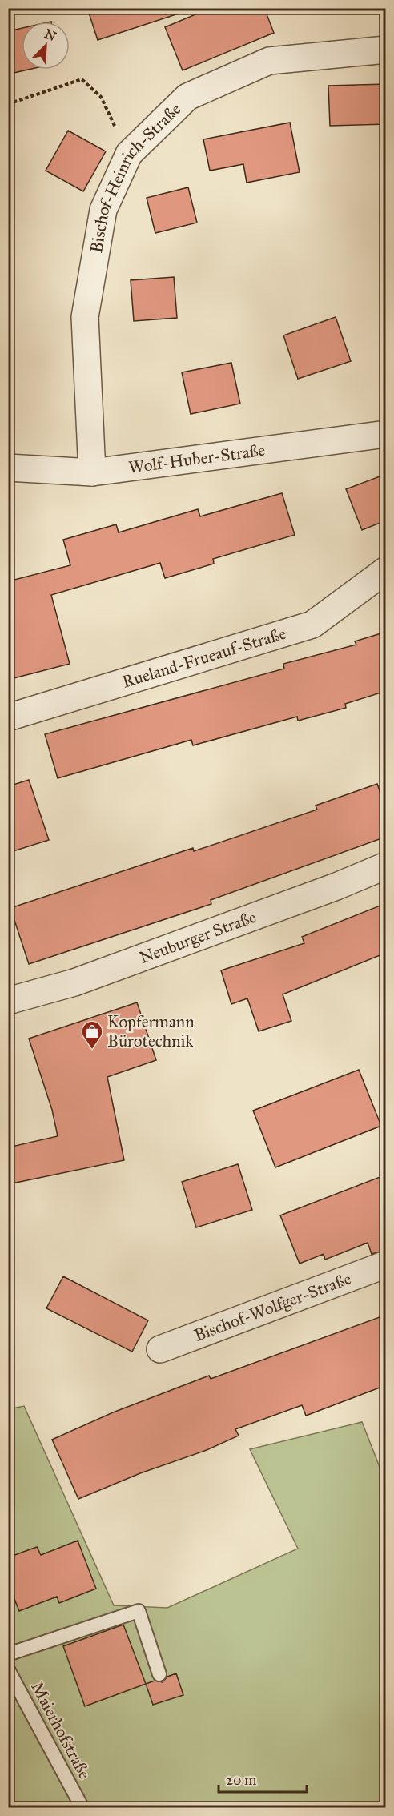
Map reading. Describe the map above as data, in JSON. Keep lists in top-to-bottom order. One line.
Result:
{"streets":{"street":["Bischof-Heinrich-Straße","Wolf-Huber-Straße","Rueland-Frueauf-Straße","Neuburger Straße","Bischof-Wolfger-Straße"],"lane":["Maierhofstraße"]},"crossings":[["Bischof-Heinrich-Straße","Wolf-Huber-Straße"]],"places":{"shop":["Kopfermann Bürotechnik"]},"scale_bar":"20 m","north":"top right"}
